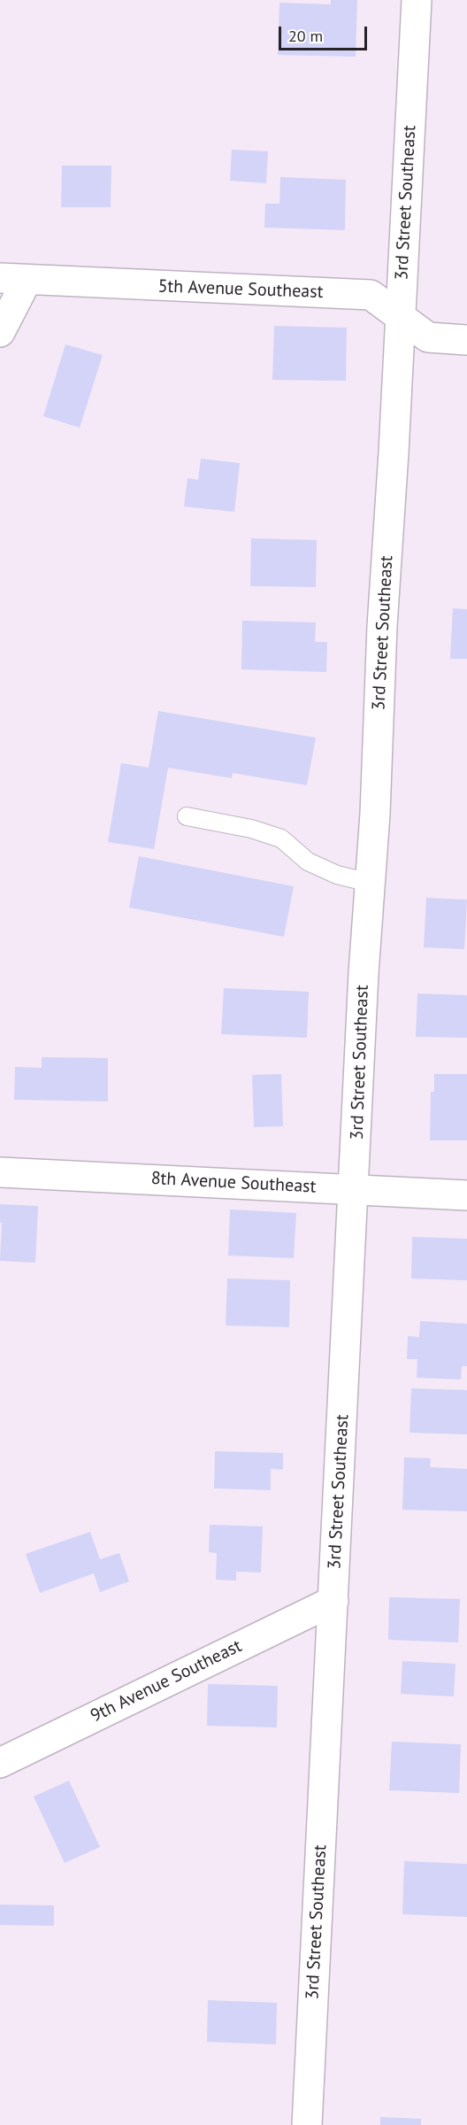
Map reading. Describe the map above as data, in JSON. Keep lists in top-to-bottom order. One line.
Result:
{"streets":{"street":["3rd Street Southeast","5th Avenue Southeast","8th Avenue Southeast","9th Avenue Southeast"]},"crossings":[["3rd Street Southeast","5th Avenue Southeast"],["3rd Street Southeast","8th Avenue Southeast"],["3rd Street Southeast","9th Avenue Southeast"]],"scale_bar":"20 m"}
